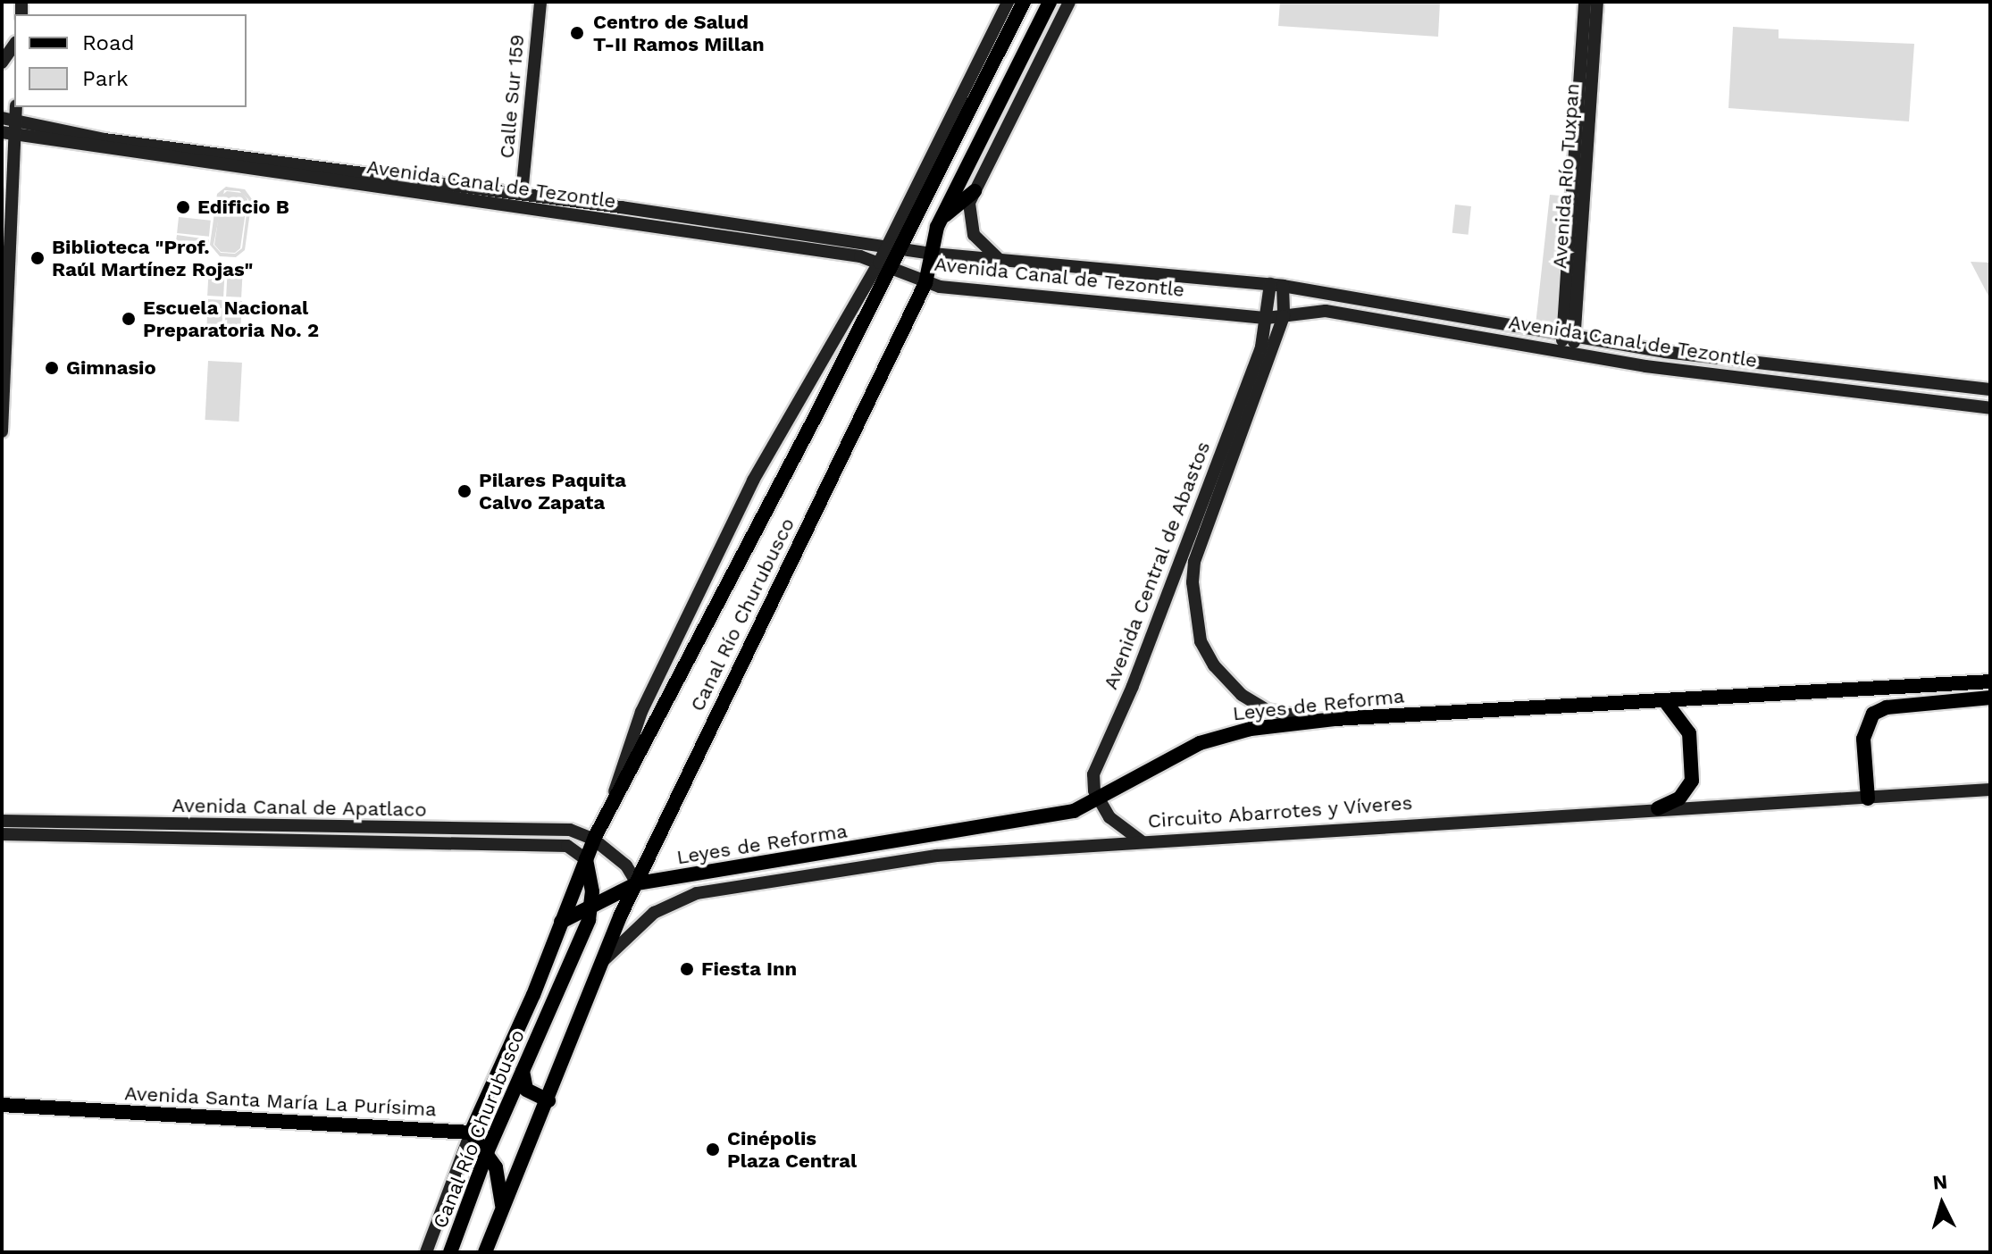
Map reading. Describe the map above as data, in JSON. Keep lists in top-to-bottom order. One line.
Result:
{"streets":{"main road":["Calle Sur 159","Avenida Río Tuxpan","Avenida Canal de Tezontle","Avenida Central de Abastos","Canal Río Churubusco","Leyes de Reforma","Avenida Canal de Apatlaco","Circuito Abarrotes y Víveres","Avenida Santa María La Purísima"]},"crossings":[["Calle Sur 159","Avenida Canal de Tezontle"],["Avenida Río Tuxpan","Avenida Canal de Tezontle"],["Avenida Canal de Tezontle","Avenida Central de Abastos"],["Avenida Canal de Tezontle","Canal Río Churubusco"],["Avenida Central de Abastos","Leyes de Reforma"],["Canal Río Churubusco","Leyes de Reforma"],["Canal Río Churubusco","Avenida Canal de Apatlaco"],["Canal Río Churubusco","Circuito Abarrotes y Víveres"],["Canal Río Churubusco","Avenida Santa María La Purísima"]],"places":["Centro de Salud T-II Ramos Millan","Edificio B","Biblioteca \"Prof. Raúl Martínez Rojas\"","Escuela Nacional Preparatoria No. 2","Gimnasio","Pilares Paquita Calvo Zapata","Fiesta Inn","Cinépolis Plaza Central"],"legend":["Road","Park"],"north":"top"}
